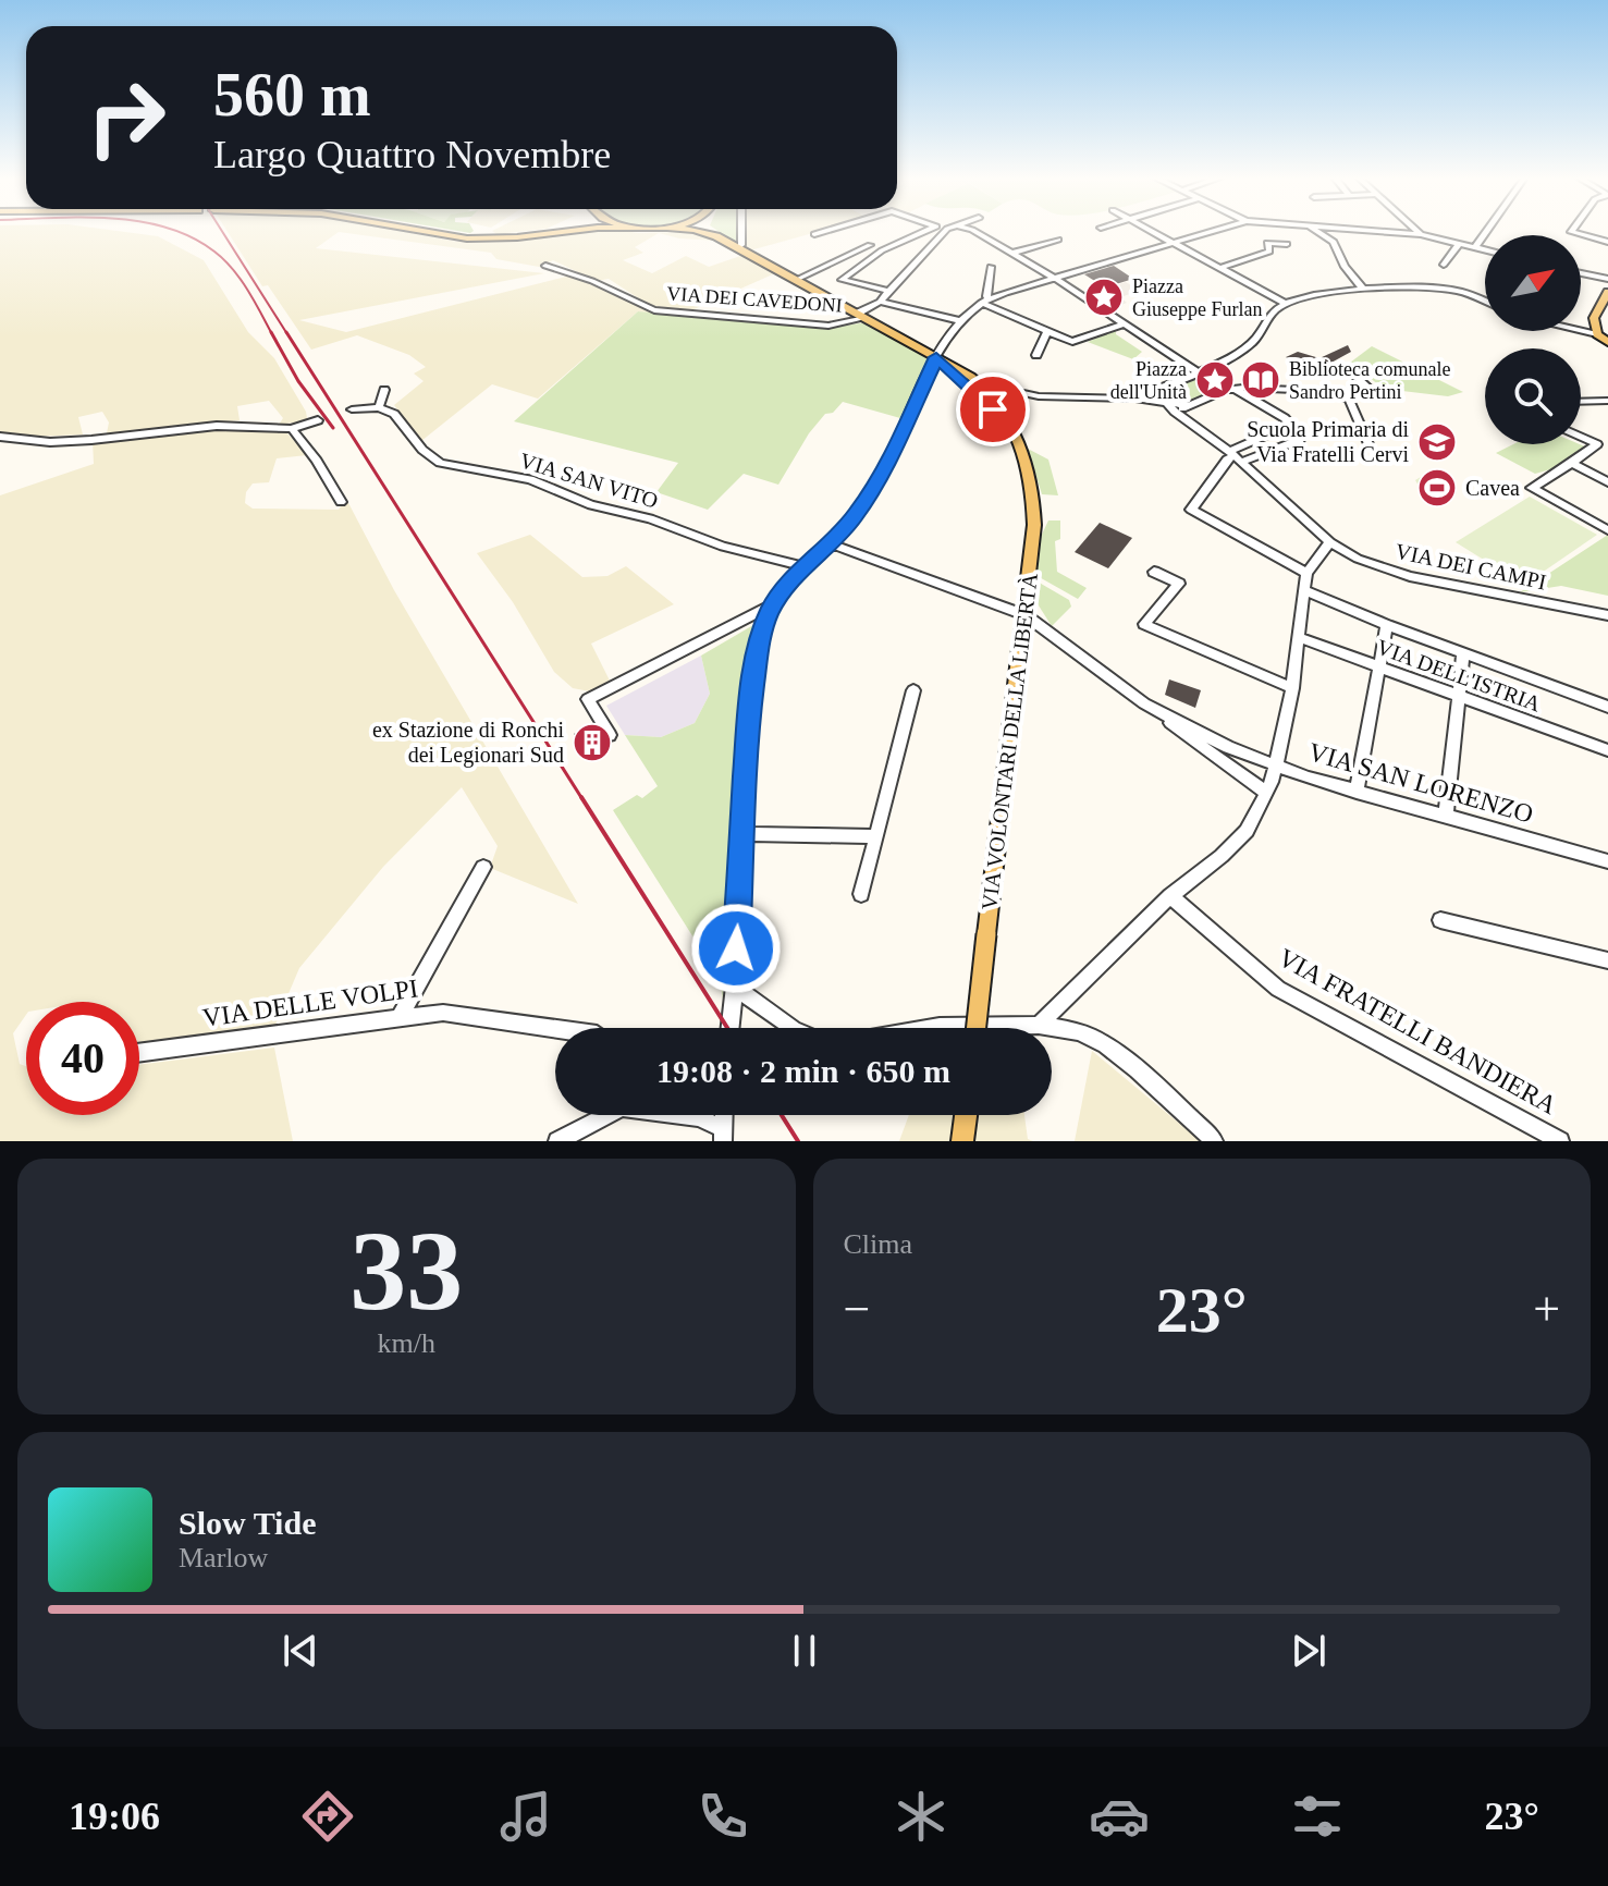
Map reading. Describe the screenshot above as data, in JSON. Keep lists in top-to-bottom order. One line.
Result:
{"streets":{"main road":["VIA VOLONTARI DELLA LIBERTÀ"],"street":["VIA DEI CAVEDONI","VIA SAN VITO","VIA DEI CAMPI","VIA DELL'ISTRIA","VIA SAN LORENZO","VIA DELLE VOLPI","VIA FRATELLI BANDIERA"]},"crossings":[["VIA VOLONTARI DELLA LIBERTÀ","VIA SAN LORENZO"]],"places":{"place":["Piazza Giuseppe Furlan","Piazza dell'Unità"],"library":["Biblioteca comunale Sandro Pertini"],"school or university":["Scuola Primaria di Via Fratelli Cervi"],"sports":["Cavea"],"building":["ex Stazione di Ronchi dei Legionari Sud"]},"north":"top right","page":{"turn":["560 m","Largo Quattro Novembre"],"limit":"40","trip":"19:08 · 2 min · 650 m","tile":[["33","km/h"],"Clima"],"heat":["−","23°","+"],"song":["Slow Tide","Marlow"],"tabs":["19:06","23°"]}}
